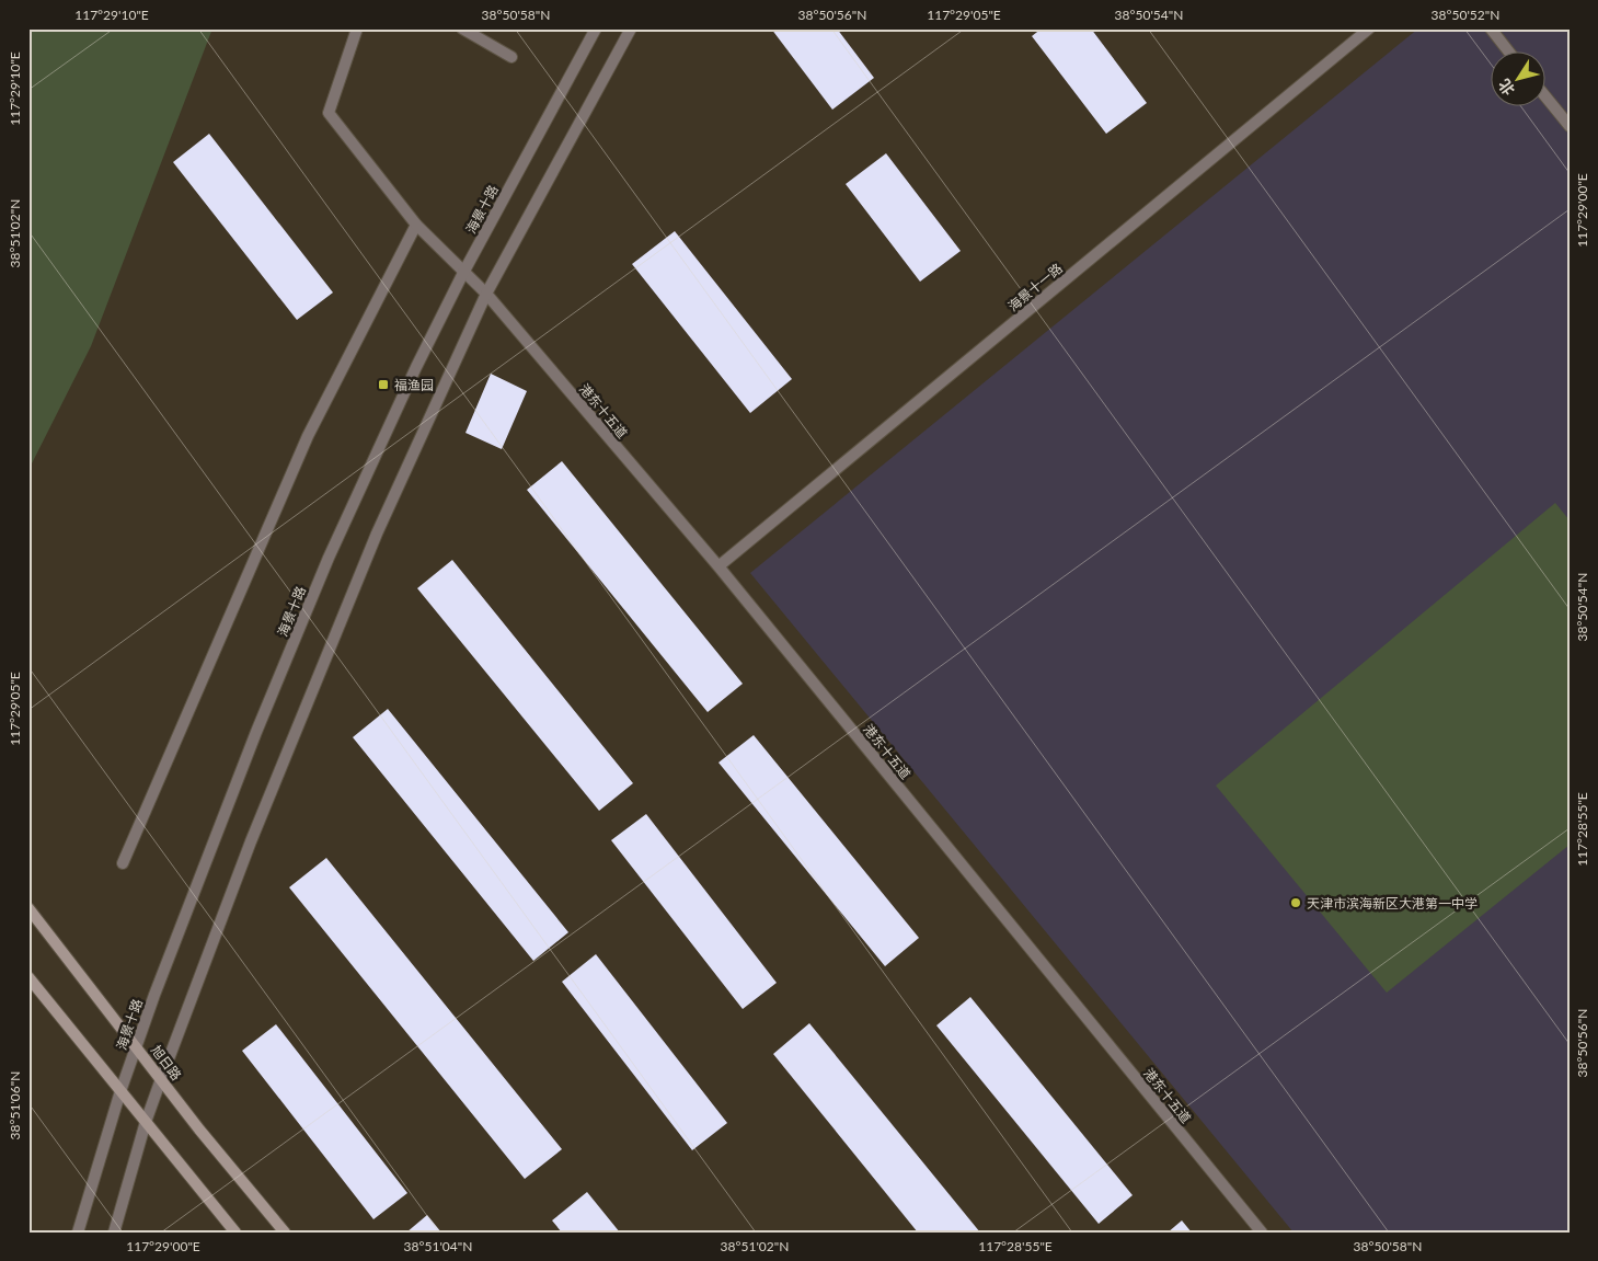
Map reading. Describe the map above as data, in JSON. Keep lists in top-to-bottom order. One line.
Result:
{"streets":{"main road":["旭日路"],"street":["海景十路","海景十一路","港东十五道"]},"crossings":[["海景十路","港东十五道"],["海景十路","旭日路"],["海景十一路","港东十五道"]],"places":{"transit":["福渔园"],"other":["天津市滨海新区大港第一中学"]},"north":"bottom left","coordinates":["117°29'10\"E","38°50'58\"N","38°50'56\"N","117°29'05\"E","38°50'54\"N","38°50'52\"N","117°29'00\"E","38°51'02\"N","117°28'55\"E","38°51'06\"N","38°51'04\"N"]}
